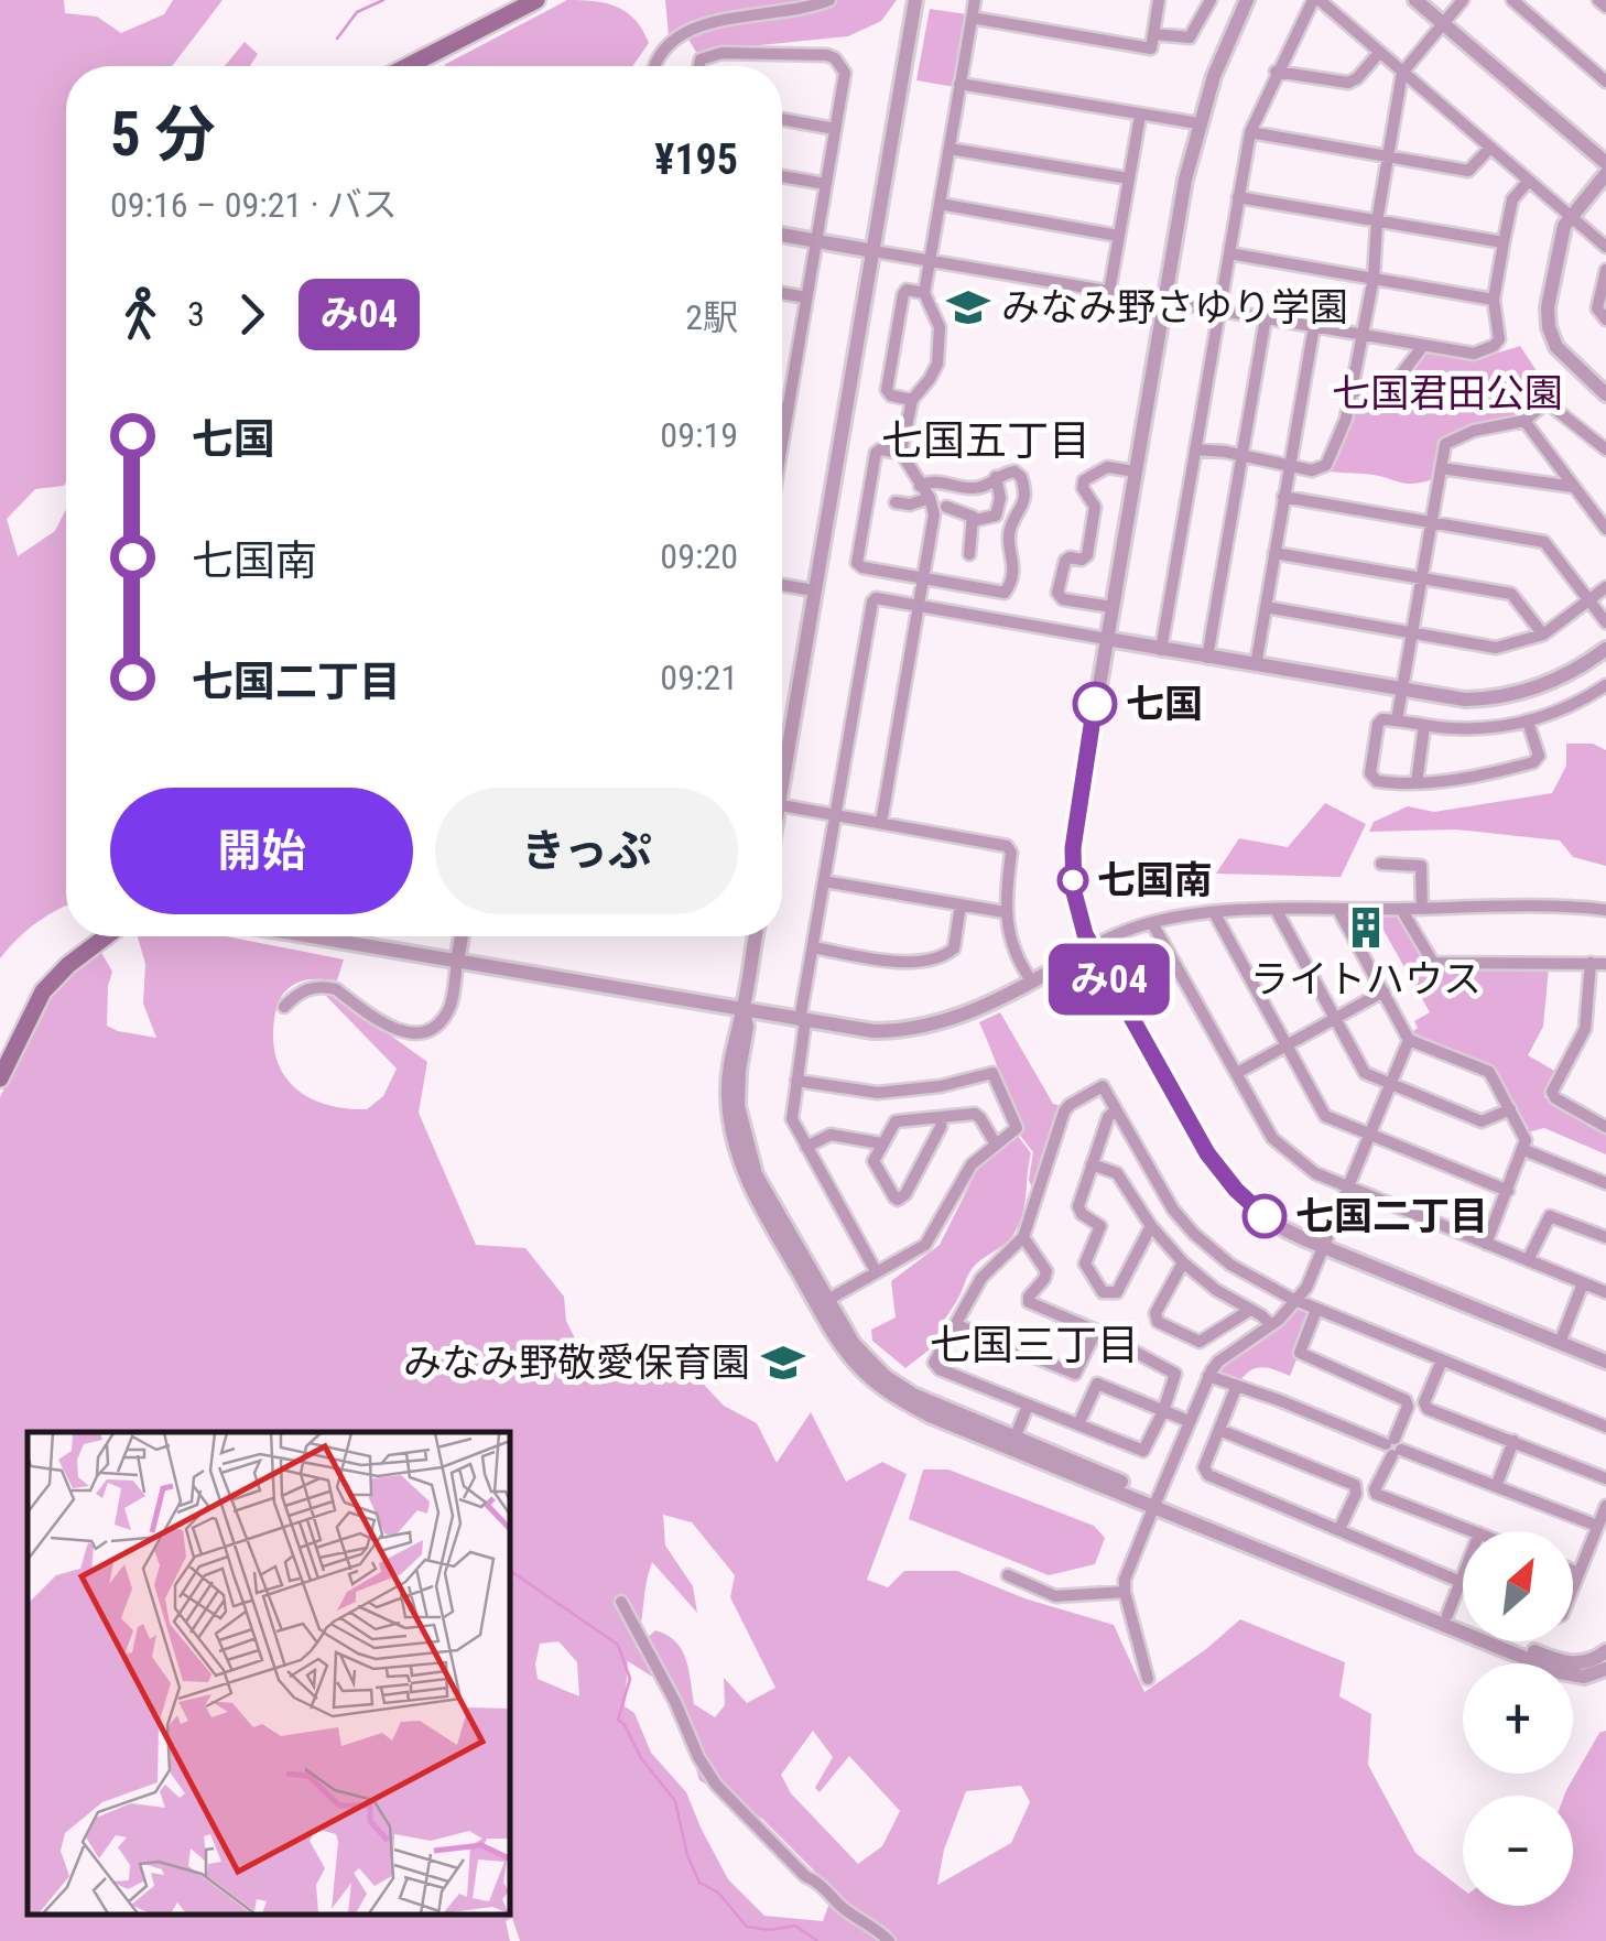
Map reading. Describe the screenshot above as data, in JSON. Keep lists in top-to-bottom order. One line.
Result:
{"districts":["七国五丁目","七国三丁目"],"parks":["七国君田公園"],"places":{"school or university":["みなみ野さゆり学園","みなみ野敬愛保育園"],"other":["七国","七国南","七国二丁目"],"building":["ライトハウス"]},"lines":["bus line み04"],"north":"top right","page":{"on_map":"み04","heading":["5 分","09:16 – 09:21 · バス","¥195"],"legs":["3","み04","2駅"],"list":[{"name":"七国","value":"09:19"},{"name":"七国南","value":"09:20"},{"name":"七国二丁目","value":"09:21"}],"buttons":["開始","きっぷ"],"map_buttons":["+","−"]}}
